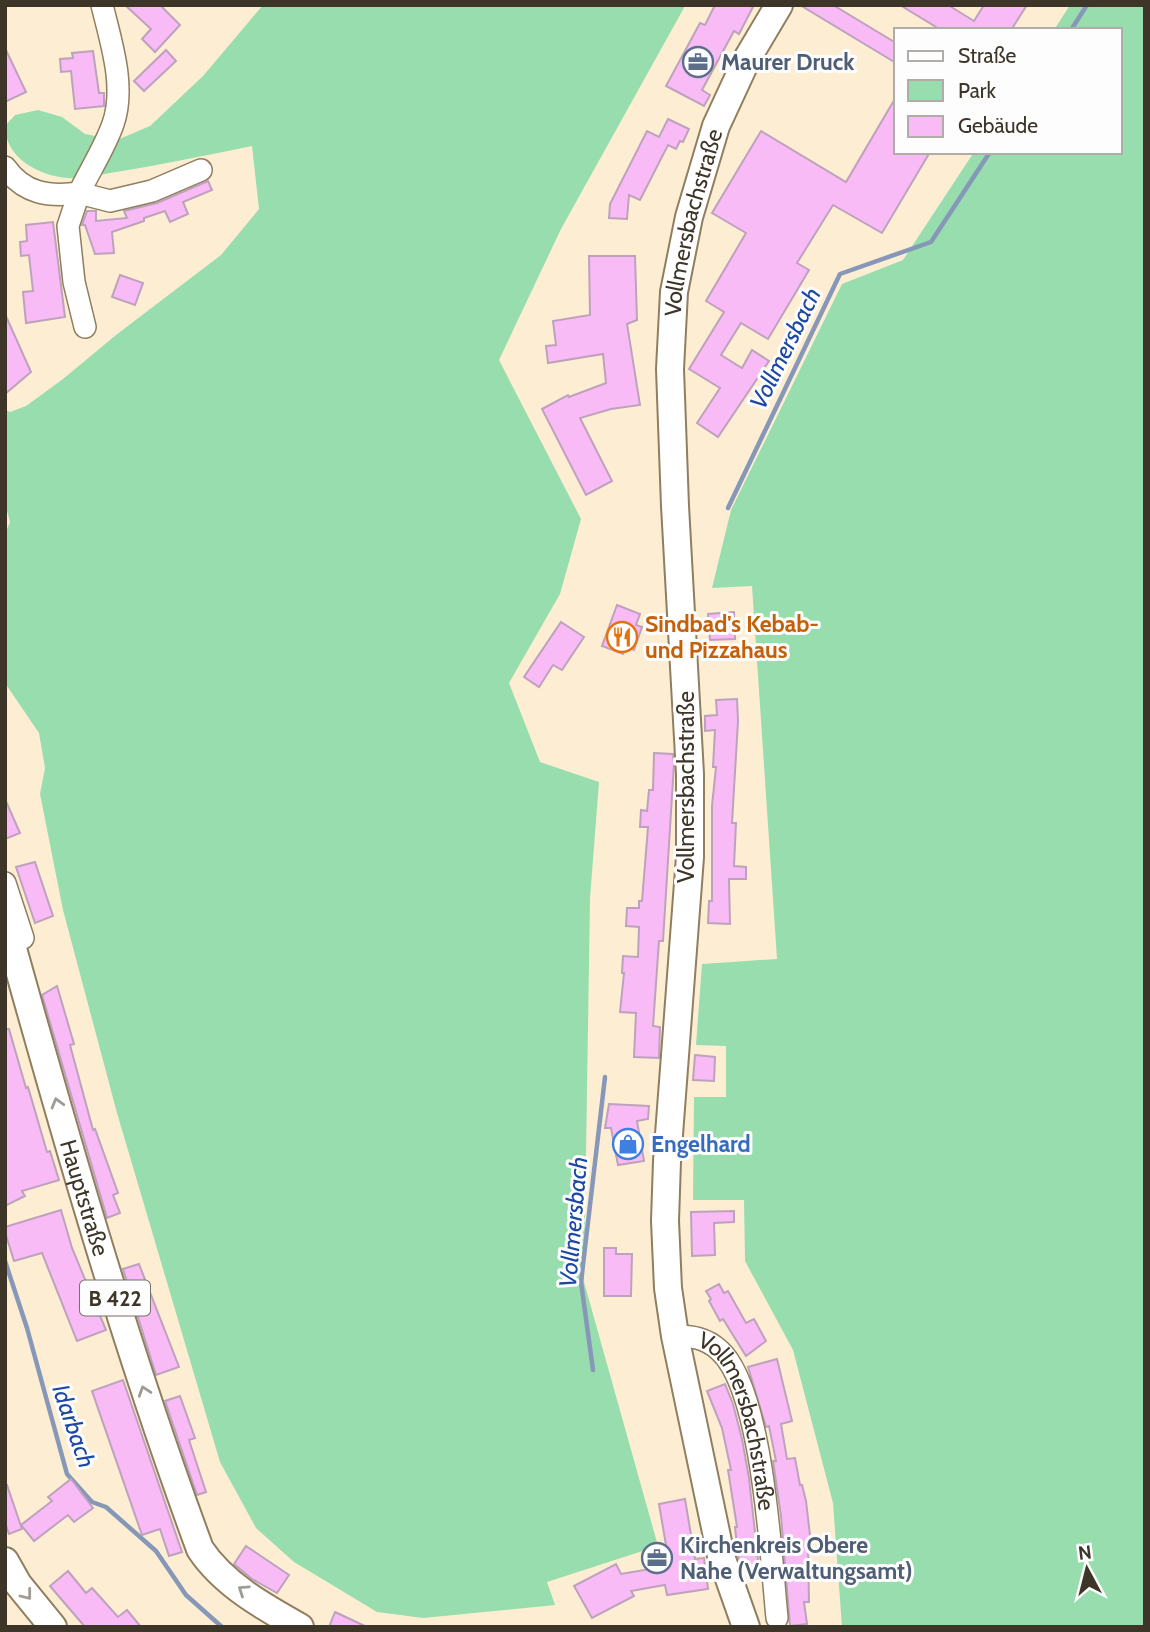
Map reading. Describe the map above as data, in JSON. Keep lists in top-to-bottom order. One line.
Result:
{"streets":{"main road":["Vollmersbachstraße","Hauptstraße","B 422"]},"one_way":["Hauptstraße"],"water":["Vollmersbach","Idarbach"],"places":{"office":["Maurer Druck","Kirchenkreis Obere Nahe (Verwaltungsamt)"],"restaurant":["Sindbad's Kebab- und Pizzahaus"],"shop":["Engelhard"]},"legend":["Straße","Park","Gebäude"],"north":"top"}
